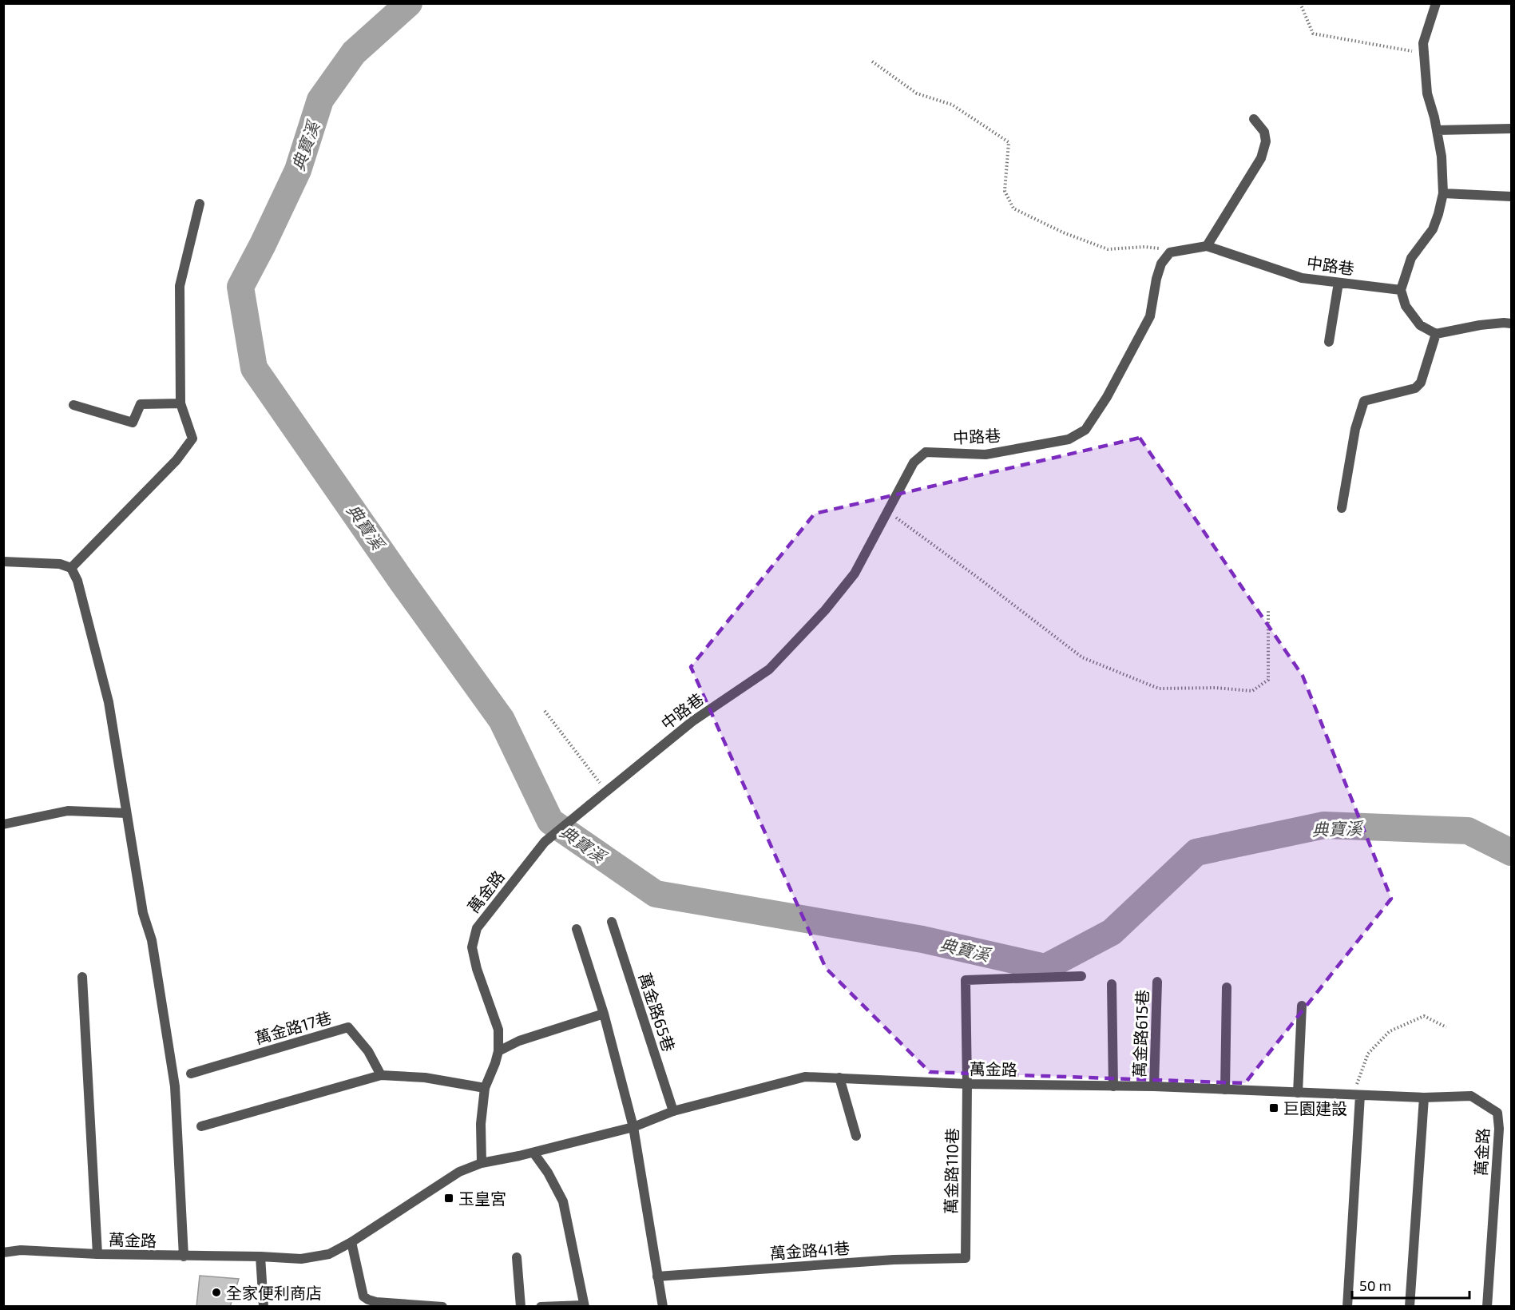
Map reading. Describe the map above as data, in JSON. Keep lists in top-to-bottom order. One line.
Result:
{"streets":{"street":["中路巷","萬金路","萬金路65巷","萬金路17巷","萬金路615巷","萬金路110巷","萬金路41巷"]},"crossings":[["中路巷","萬金路"],["萬金路","萬金路65巷"],["萬金路","萬金路615巷"],["萬金路","萬金路110巷"],["萬金路110巷","萬金路41巷"]],"water":["典寶溪"],"places":{"transit":["巨園建設","玉皇宮"],"other":["全家便利商店"]},"scale_bar":"50 m"}
